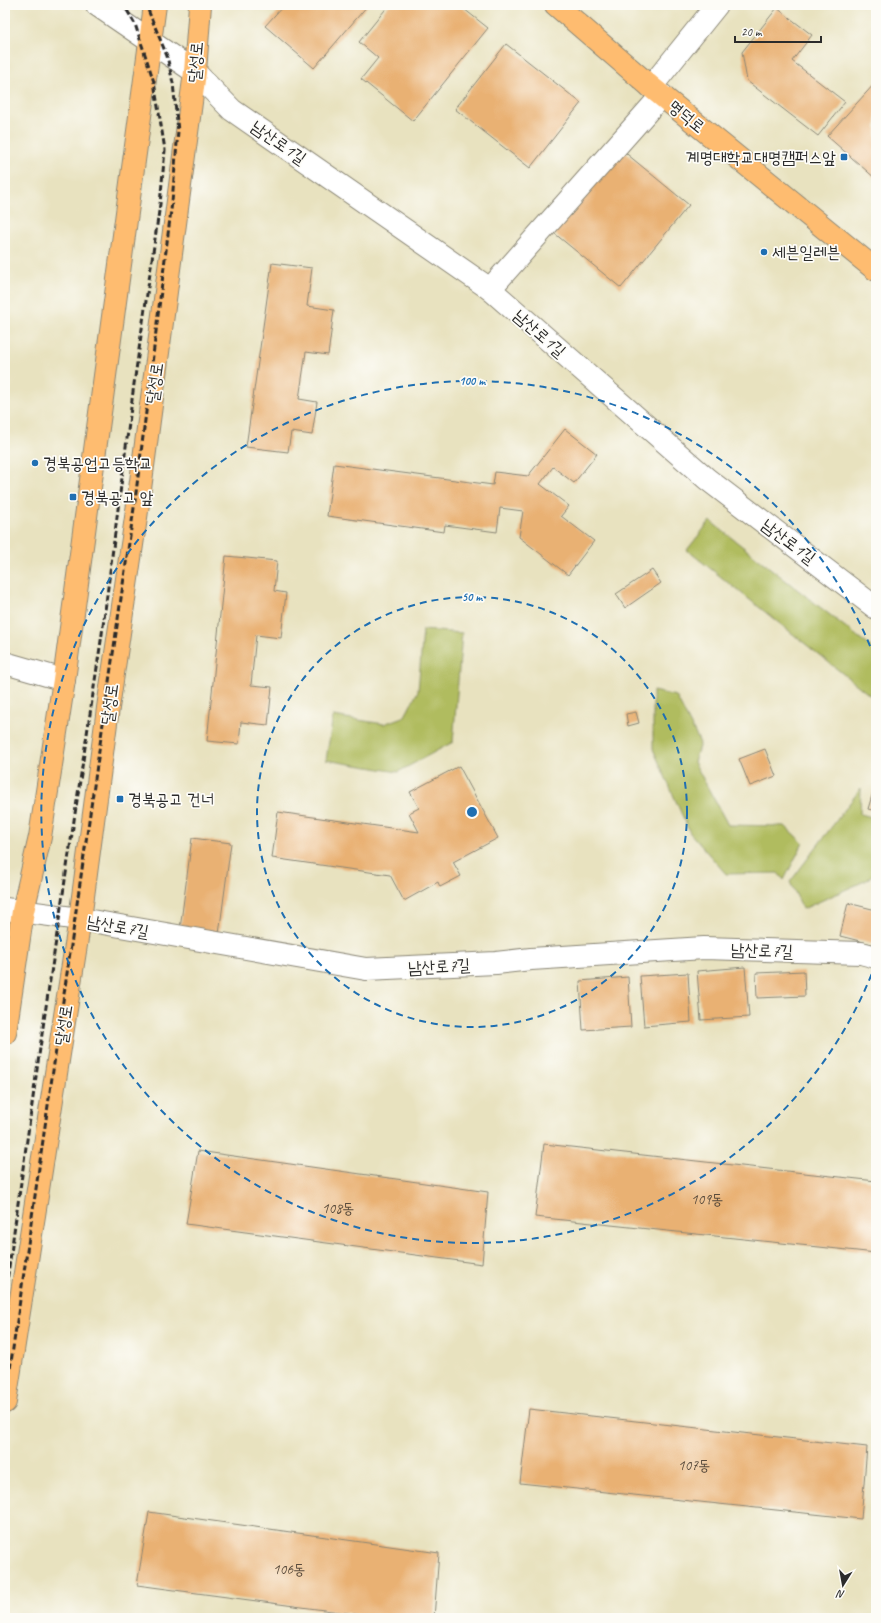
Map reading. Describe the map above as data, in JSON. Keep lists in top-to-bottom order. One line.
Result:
{"streets":{"main road":["달성로","명덕로"],"street":["남산로1길","남산로7길"]},"crossings":[["달성로","남산로1길"],["달성로","남산로7길"]],"places":{"transit":["계명대학교대명캠퍼스앞","경북공고 앞","경북공고 건너"],"other":["세븐일레븐","경북공업고등학교"]},"house_numbers":["109동","108동","107동","106동"],"scale_bar":"20 m","north":"bottom","rings":["100 m","50 m"]}
